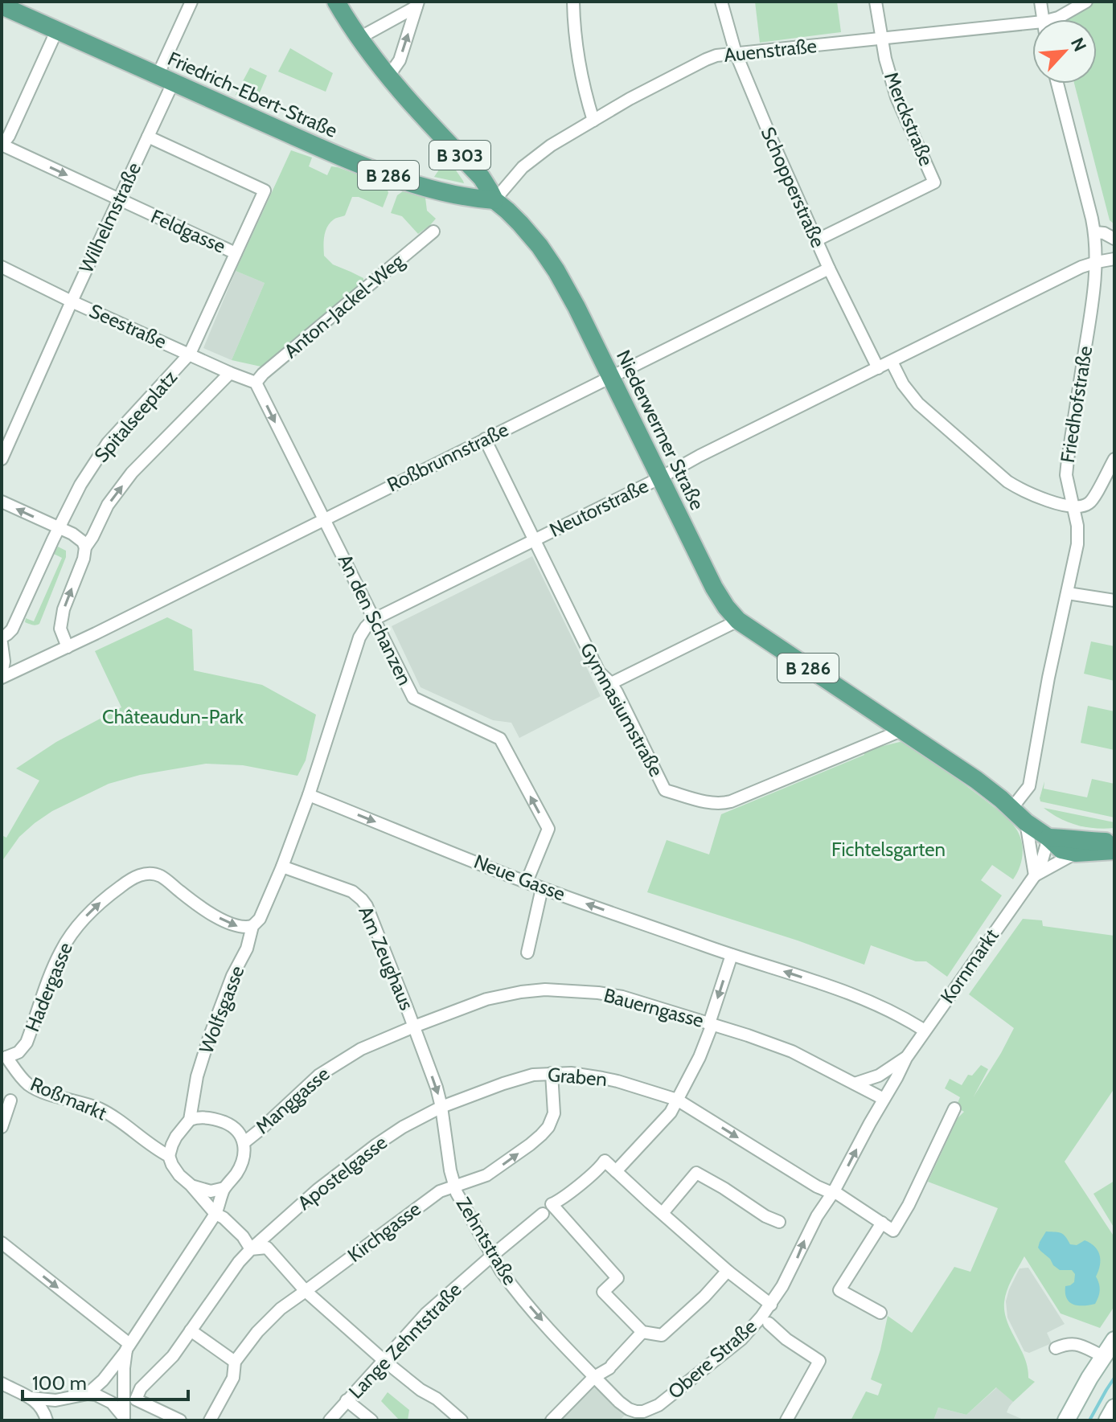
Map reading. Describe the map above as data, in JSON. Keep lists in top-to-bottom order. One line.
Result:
{"streets":{"main road":["Friedrich-Ebert-Straße","B 303","B 286","Niederwerrner Straße"],"street":["Auenstraße","Merckstraße","Schopperstraße","Wilhelmstraße","Feldgasse","Anton-Jackel-Weg","Seestraße","Friedhofstraße","Spitalseeplatz","Roßbrunnstraße","Neutorstraße","An den Schanzen","Gymnasiumstraße","Neue Gasse","Am Zeughaus","Kornmarkt","Hadergasse","Bauerngasse","Wolfsgasse","Graben","Roßmarkt","Manggasse","Apostelgasse","Kirchgasse","Zehntstraße","Lange Zehntstraße","Obere Straße"]},"crossings":[["Auenstraße","Friedrich-Ebert-Straße"],["Auenstraße","Merckstraße"],["Auenstraße","Schopperstraße"],["Auenstraße","Niederwerrner Straße"],["Friedrich-Ebert-Straße","Wilhelmstraße"],["Friedrich-Ebert-Straße","Niederwerrner Straße"],["Merckstraße","Schopperstraße"],["B 286","Friedhofstraße"],["B 286","Niederwerrner Straße"],["B 286","Kornmarkt"],["Schopperstraße","Roßbrunnstraße"],["Schopperstraße","Neutorstraße"],["Wilhelmstraße","Feldgasse"],["Wilhelmstraße","Seestraße"],["Wilhelmstraße","Spitalseeplatz"],["Feldgasse","Spitalseeplatz"],["Anton-Jackel-Weg","Seestraße"],["Seestraße","Spitalseeplatz"],["Friedhofstraße","Niederwerrner Straße"],["Friedhofstraße","Neutorstraße"],["Spitalseeplatz","Roßbrunnstraße"],["Niederwerrner Straße","Roßbrunnstraße"],["Niederwerrner Straße","Neutorstraße"],["Niederwerrner Straße","Gymnasiumstraße"],["Roßbrunnstraße","An den Schanzen"],["Roßbrunnstraße","Gymnasiumstraße"],["Neutorstraße","An den Schanzen"],["Neutorstraße","Gymnasiumstraße"],["An den Schanzen","Neue Gasse"],["Neue Gasse","Kornmarkt"],["Am Zeughaus","Bauerngasse"],["Am Zeughaus","Wolfsgasse"],["Am Zeughaus","Manggasse"],["Am Zeughaus","Zehntstraße"],["Kornmarkt","Bauerngasse"],["Kornmarkt","Graben"],["Kornmarkt","Obere Straße"],["Hadergasse","Wolfsgasse"],["Hadergasse","Roßmarkt"],["Bauerngasse","Manggasse"],["Bauerngasse","Zehntstraße"],["Wolfsgasse","Roßmarkt"],["Wolfsgasse","Manggasse"],["Graben","Apostelgasse"],["Graben","Kirchgasse"],["Graben","Zehntstraße"],["Graben","Obere Straße"],["Roßmarkt","Manggasse"],["Roßmarkt","Apostelgasse"],["Manggasse","Zehntstraße"],["Apostelgasse","Zehntstraße"],["Kirchgasse","Zehntstraße"],["Zehntstraße","Lange Zehntstraße"],["Zehntstraße","Obere Straße"]],"one_way":["Feldgasse","An den Schanzen","Graben","Zehntstraße","Obere Straße"],"parks":["Châteaudun-Park","Fichtelsgarten"],"scale_bar":"100 m","north":"top right"}
